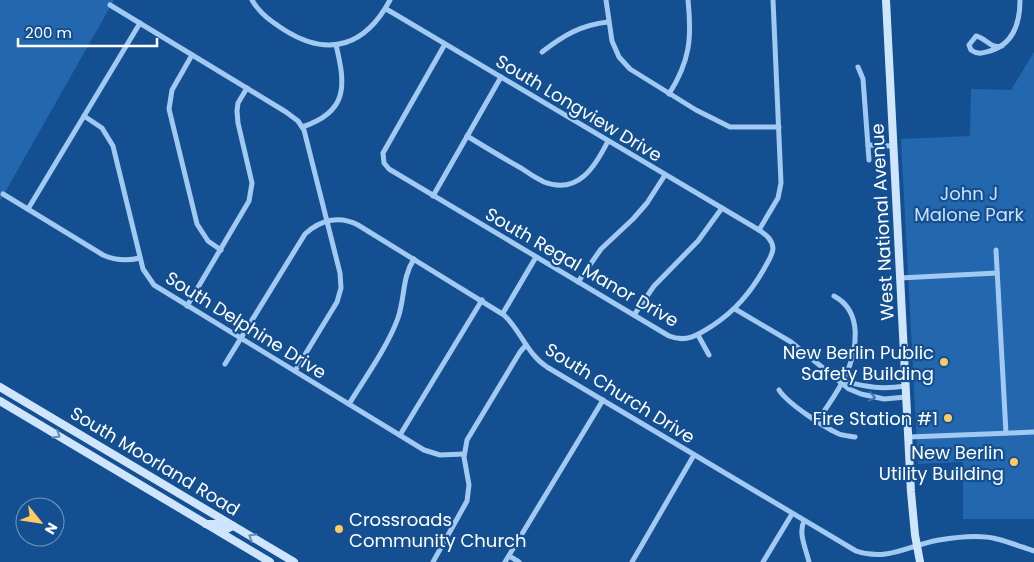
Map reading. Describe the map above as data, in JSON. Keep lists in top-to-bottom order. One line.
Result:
{"streets":{"main road":["West National Avenue","South Moorland Road"],"street":["South Longview Drive","South Regal Manor Drive","South Delphine Drive","South Church Drive"]},"crossings":[["South Longview Drive","South Regal Manor Drive"],["West National Avenue","South Church Drive"]],"parks":["John J Malone Park"],"places":["New Berlin Public Safety Building","Fire Station #1","New Berlin Utility Building","Crossroads Community Church"],"scale_bar":"200 m","north":"bottom right"}
